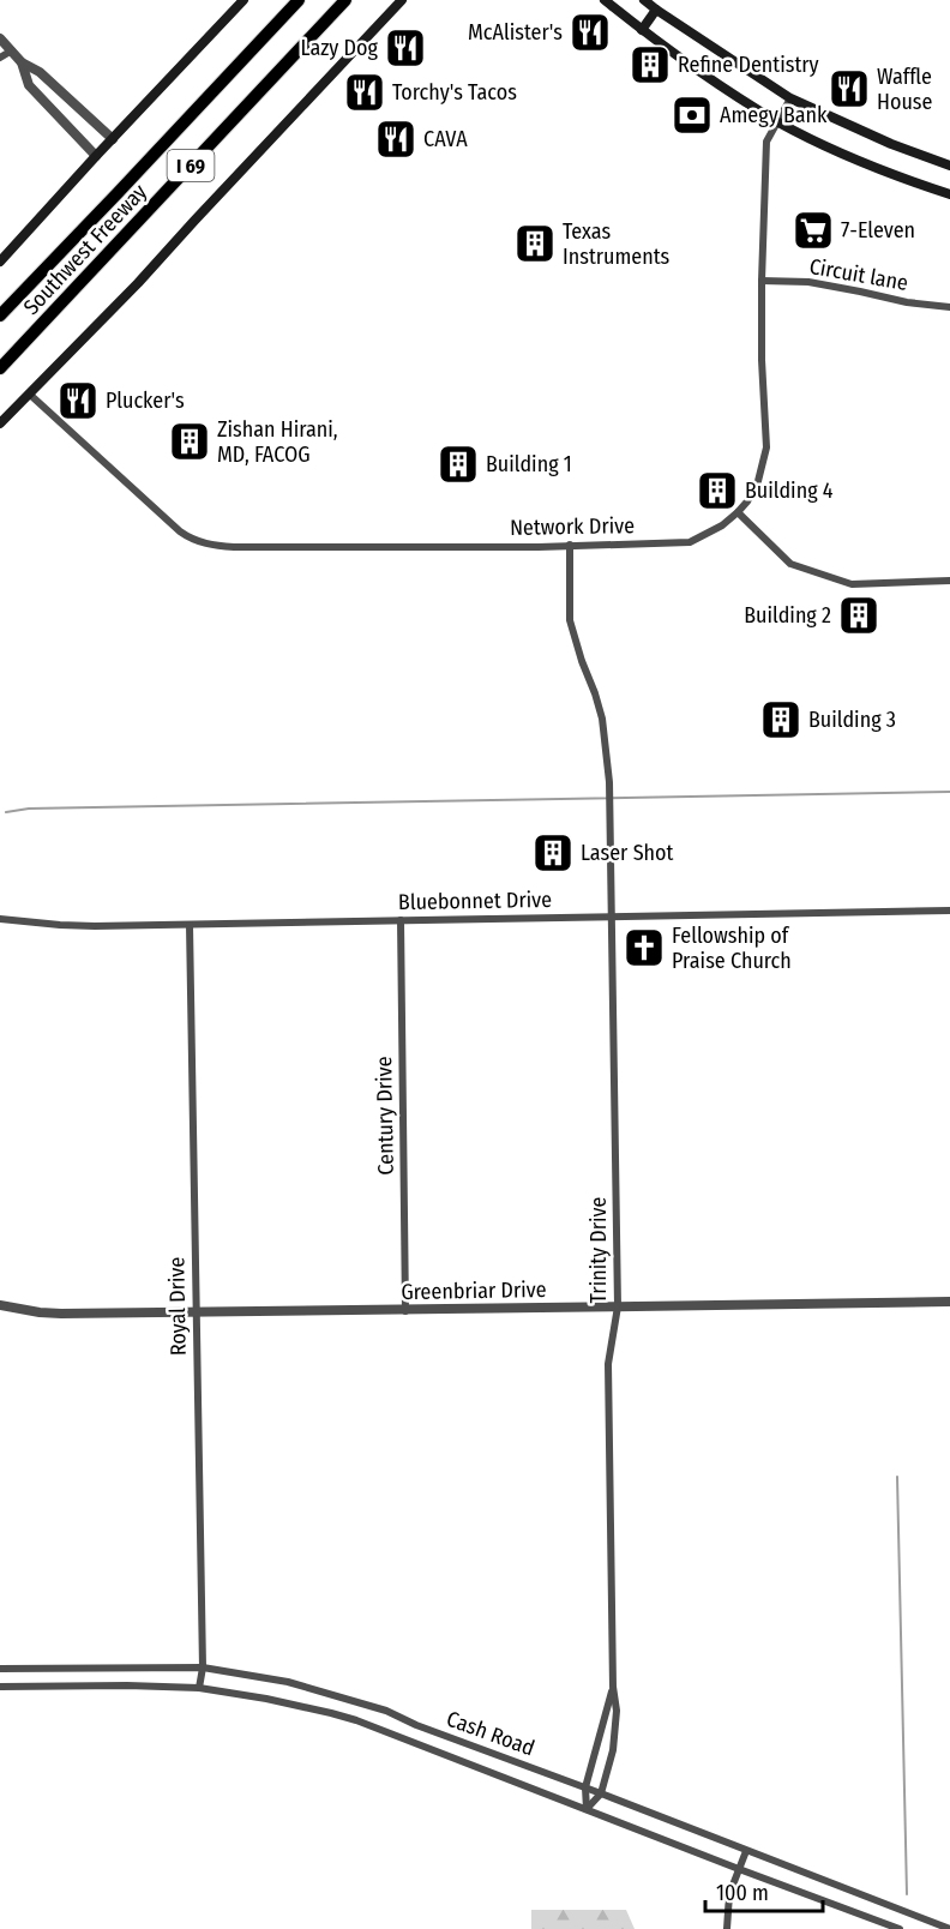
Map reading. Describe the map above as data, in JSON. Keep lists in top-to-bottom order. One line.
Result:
{"streets":{"highway":["I 69","Southwest Freeway"],"street":["Circuit lane","Network Drive","Bluebonnet Drive","Century Drive","Trinity Drive","Greenbriar Drive","Royal Drive","Cash Road"]},"crossings":[["Circuit lane","Network Drive"],["Network Drive","Trinity Drive"],["Bluebonnet Drive","Century Drive"],["Bluebonnet Drive","Trinity Drive"],["Bluebonnet Drive","Royal Drive"],["Century Drive","Greenbriar Drive"],["Trinity Drive","Greenbriar Drive"],["Trinity Drive","Cash Road"],["Greenbriar Drive","Royal Drive"],["Royal Drive","Cash Road"]],"places":{"restaurant":["McAlister's","Lazy Dog","Waffle House","Torchy's Tacos","CAVA","Plucker's"],"building":["Refine Dentistry","Texas Instruments","Zishan Hirani, MD, FACOG","Building 1","Building 4","Building 2","Building 3","Laser Shot"],"bank":["Amegy Bank"],"supermarket":["7-Eleven"],"church":["Fellowship of Praise Church"]},"scale_bar":"100 m"}
